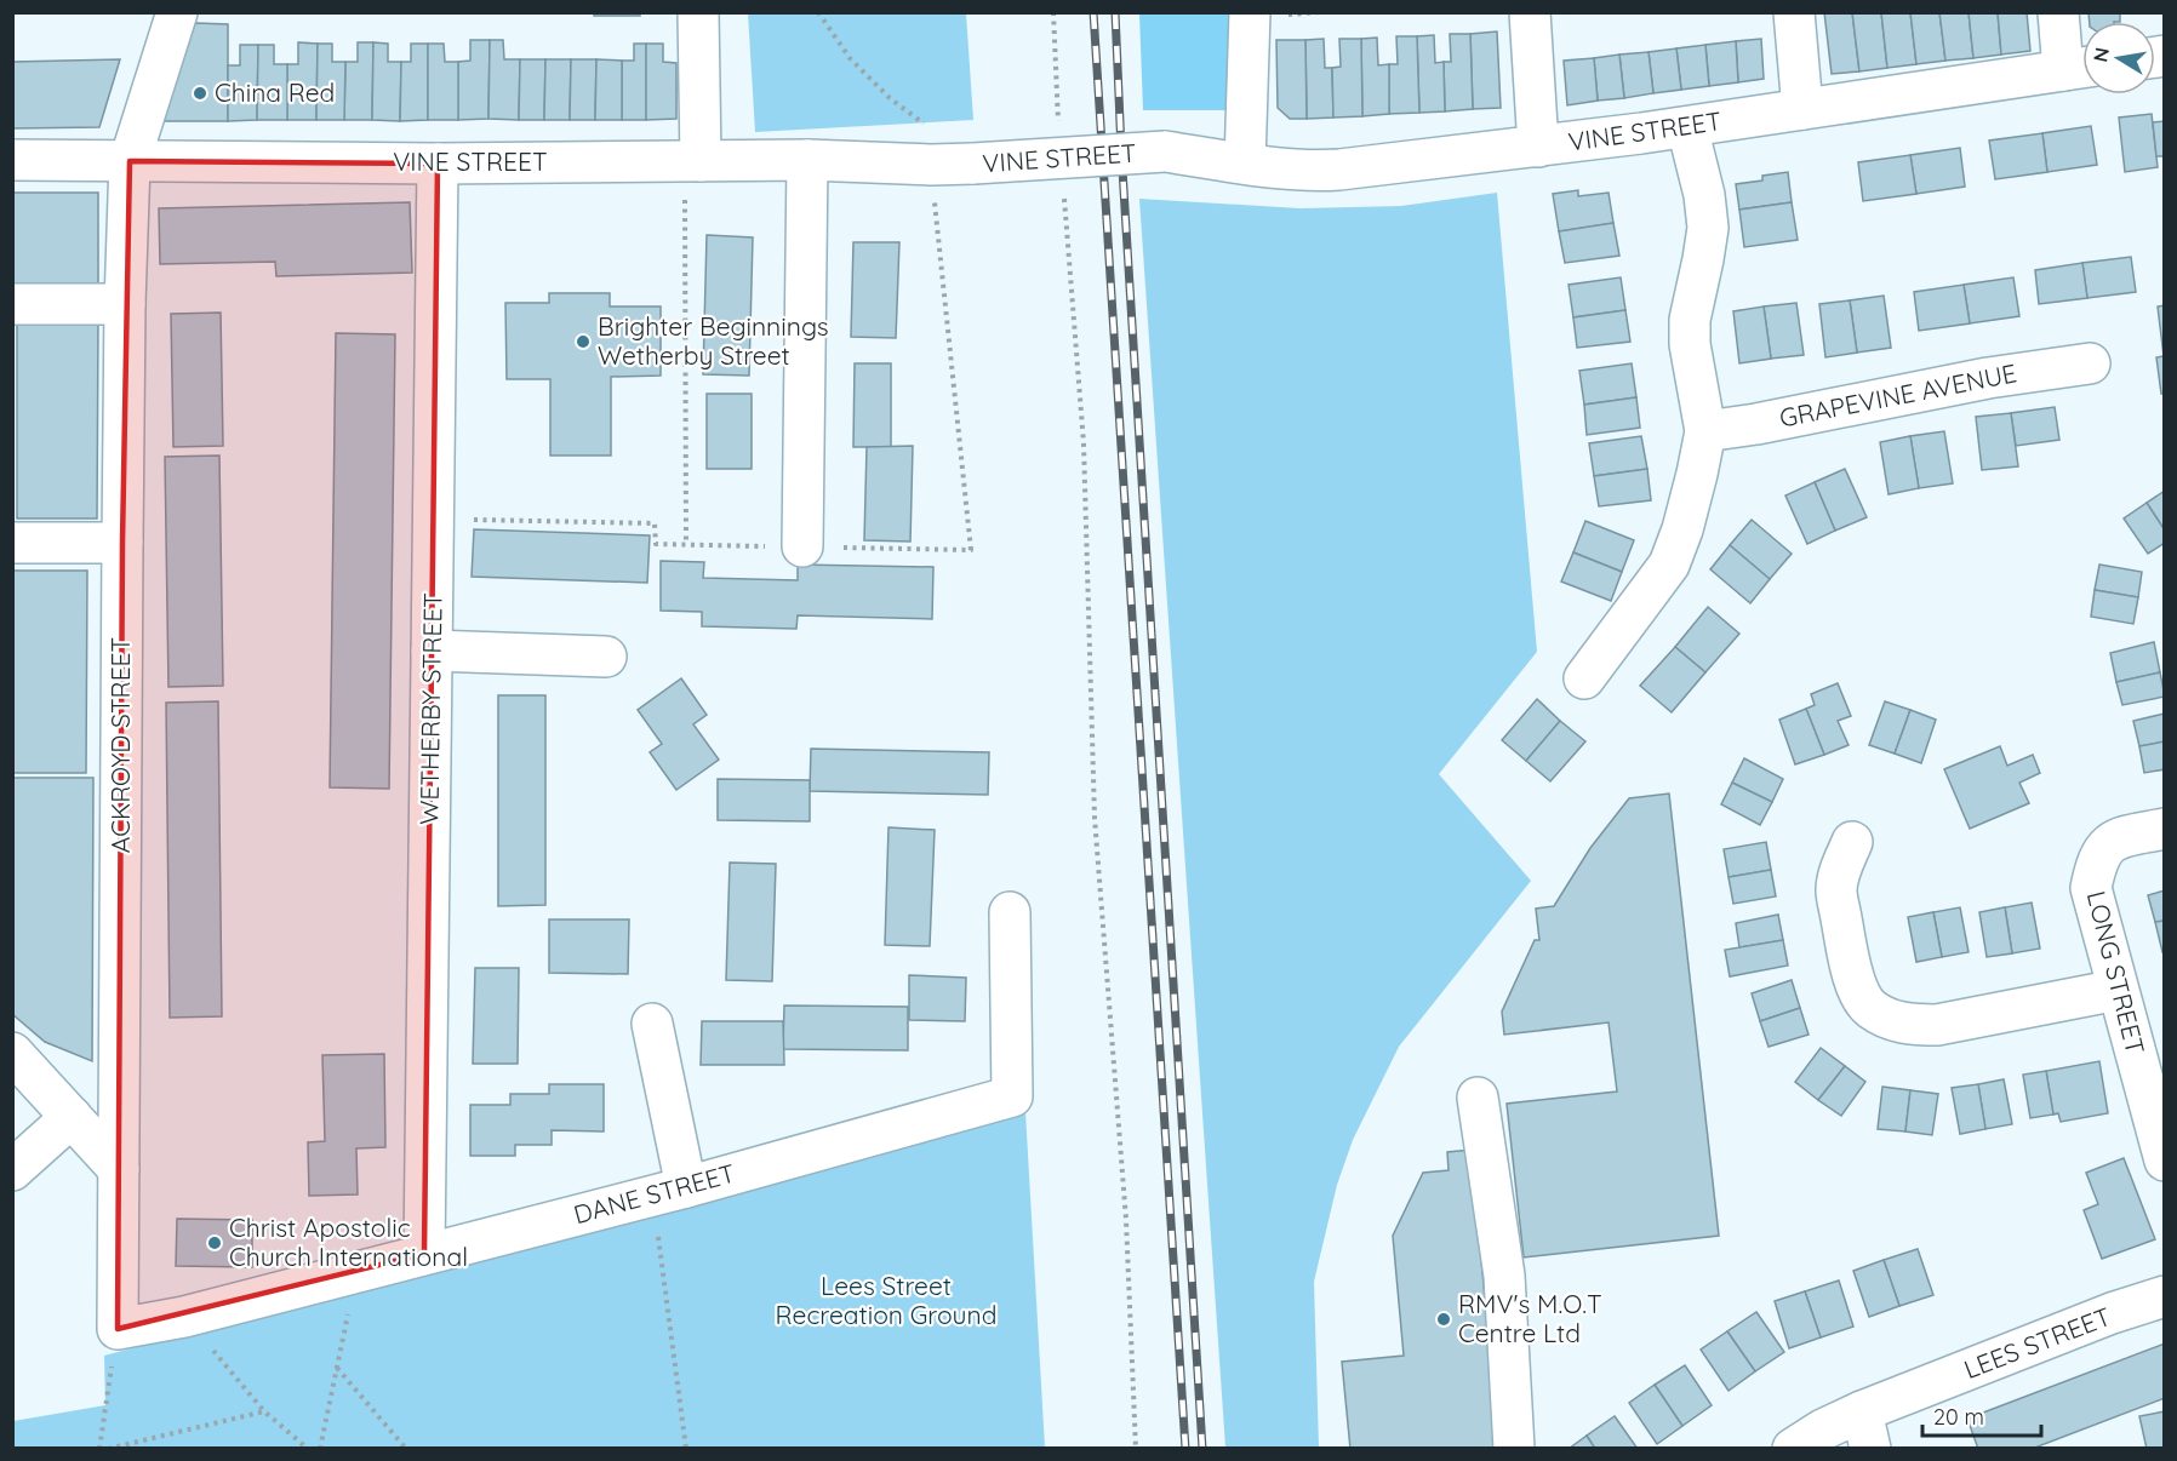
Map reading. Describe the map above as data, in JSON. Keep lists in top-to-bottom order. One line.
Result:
{"streets":{"street":["VINE STREET","GRAPEVINE AVENUE","WETHERBY STREET","ACKROYD STREET","LONG STREET","DANE STREET","LEES STREET"]},"crossings":[["VINE STREET","WETHERBY STREET"],["VINE STREET","ACKROYD STREET"],["WETHERBY STREET","DANE STREET"],["ACKROYD STREET","DANE STREET"]],"parks":["Lees Street Recreation Ground"],"places":["China Red","Brighter Beginnings Wetherby Street","Christ Apostolic Church International","RMV's M.O.T Centre Ltd"],"scale_bar":"20 m","north":"left"}
